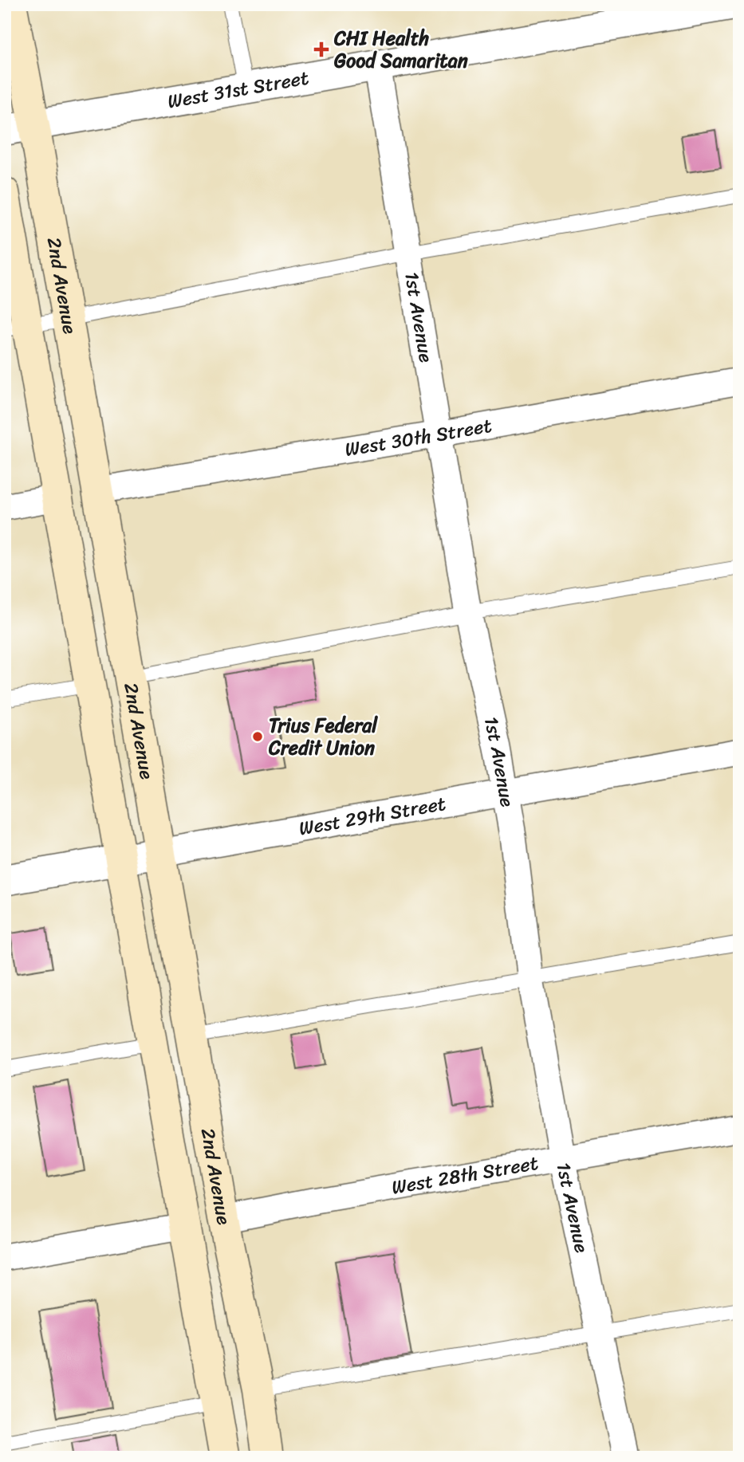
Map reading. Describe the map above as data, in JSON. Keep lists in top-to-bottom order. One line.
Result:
{"streets":{"main road":["2nd Avenue"],"street":["West 31st Street","1st Avenue","West 30th Street","West 29th Street","West 28th Street"]},"crossings":[["West 31st Street","2nd Avenue"],["West 31st Street","1st Avenue"],["2nd Avenue","West 30th Street"],["2nd Avenue","West 29th Street"],["2nd Avenue","West 28th Street"],["1st Avenue","West 30th Street"],["1st Avenue","West 29th Street"],["1st Avenue","West 28th Street"]],"places":{"health":["CHI Health Good Samaritan"],"other":["Trius Federal Credit Union"]}}
